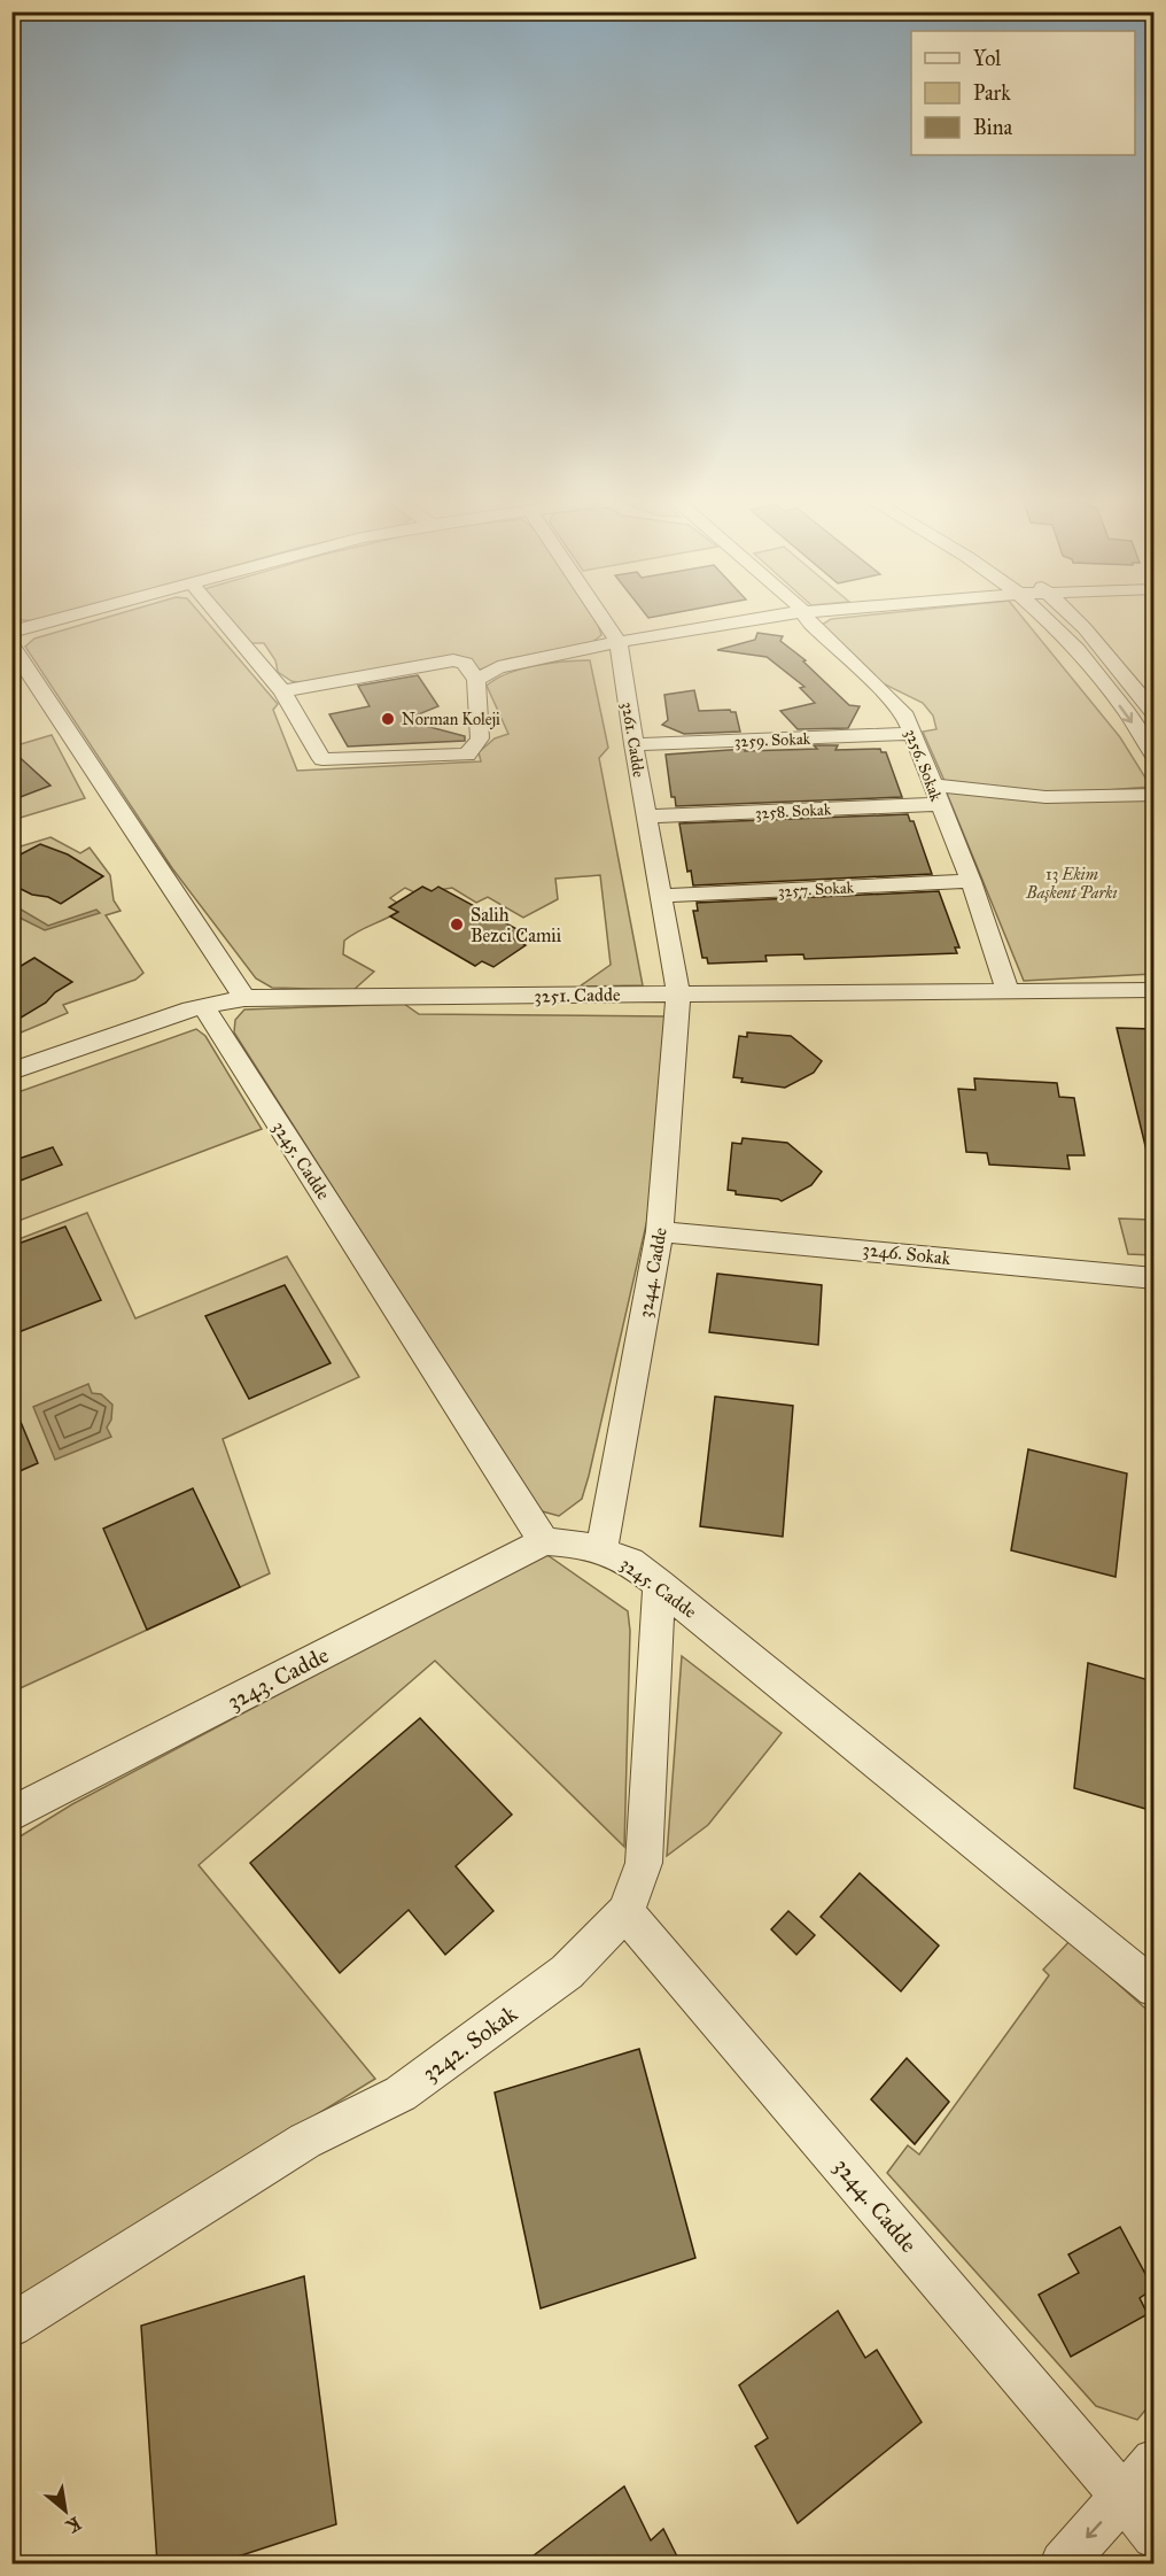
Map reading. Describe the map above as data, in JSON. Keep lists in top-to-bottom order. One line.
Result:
{"streets":{"street":["3261. Cadde","3259. Sokak","3256. Sokak","3258. Sokak","3257. Sokak","3251. Cadde","3245. Cadde","3246. Sokak","3244. Cadde","3243. Cadde","3242. Sokak"]},"crossings":[["3261. Cadde","3259. Sokak"],["3261. Cadde","3258. Sokak"],["3261. Cadde","3257. Sokak"],["3261. Cadde","3251. Cadde"],["3261. Cadde","3244. Cadde"],["3259. Sokak","3256. Sokak"],["3256. Sokak","3258. Sokak"],["3256. Sokak","3257. Sokak"],["3256. Sokak","3251. Cadde"],["3251. Cadde","3245. Cadde"],["3251. Cadde","3244. Cadde"],["3245. Cadde","3244. Cadde"],["3245. Cadde","3243. Cadde"],["3245. Cadde","3242. Sokak"],["3246. Sokak","3244. Cadde"],["3244. Cadde","3242. Sokak"]],"parks":["13 Ekim Başkent Parkı"],"places":["Norman Koleji","Salih Bezci Camii"],"legend":["Yol","Park","Bina"],"north":"bottom right"}
